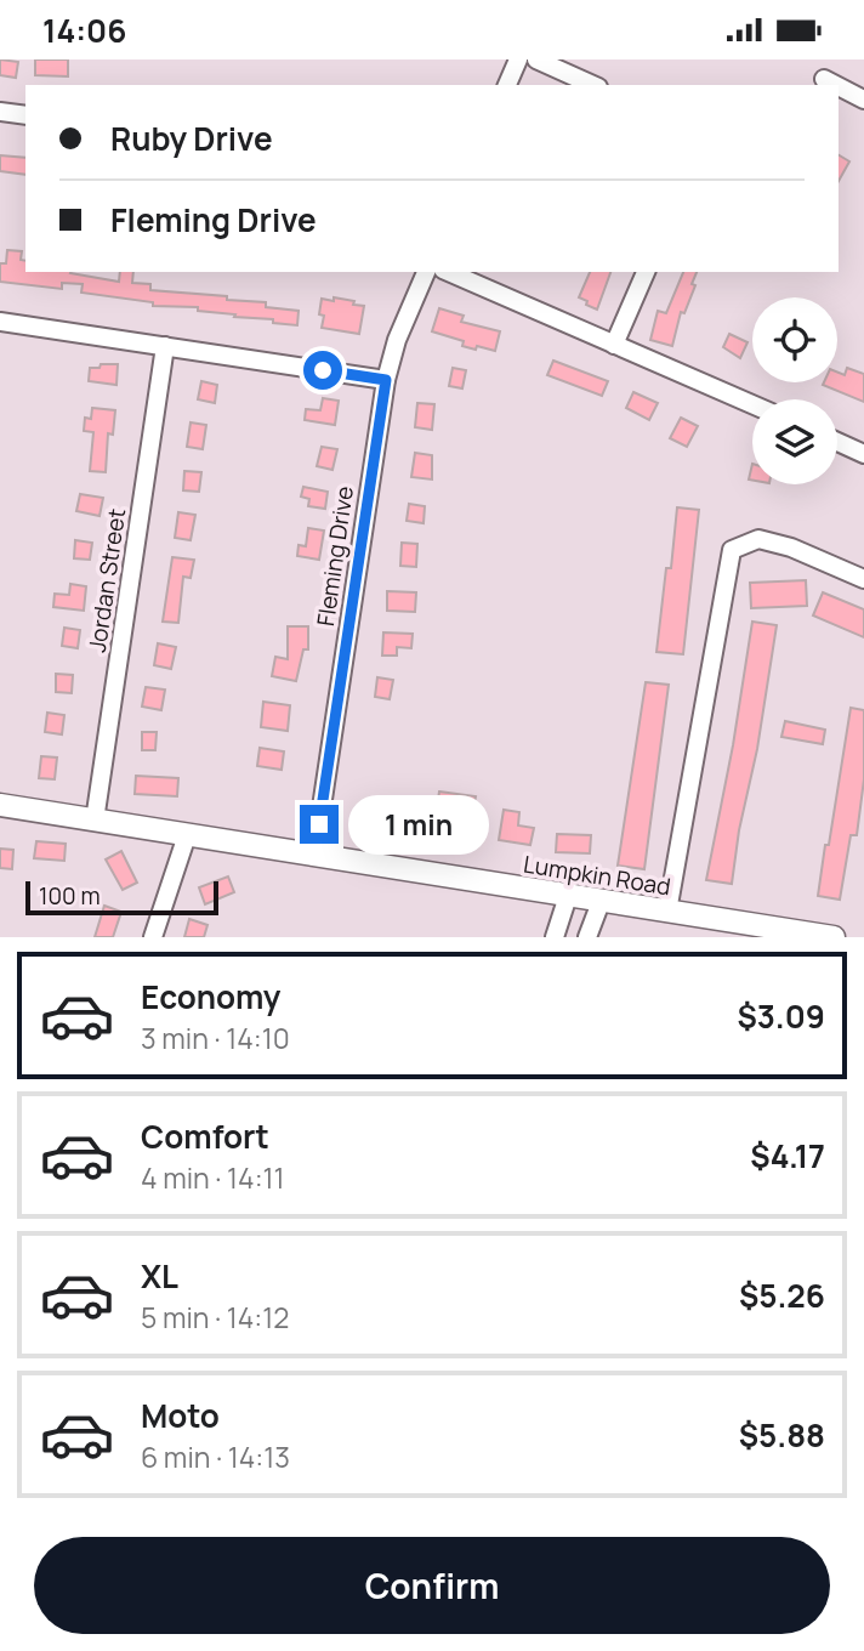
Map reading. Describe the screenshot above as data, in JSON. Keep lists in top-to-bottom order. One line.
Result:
{"streets":{"main road":["Lumpkin Road"],"street":["Fleming Drive","Jordan Street"]},"crossings":[["Fleming Drive","Lumpkin Road"],["Jordan Street","Lumpkin Road"]],"scale_bar":"100 m","page":{"status":"14:06","banner":["Ruby Drive","Fleming Drive"],"bubble":"1 min","scale":"100 m","list":[{"name":"Economy","note":"3 min · 14:10","value":"$3.09"},{"name":"Comfort","note":"4 min · 14:11","value":"$4.17"},{"name":"XL","note":"5 min · 14:12","value":"$5.26"},{"name":"Moto","note":"6 min · 14:13","value":"$5.88"}],"buttons":"Confirm"}}
